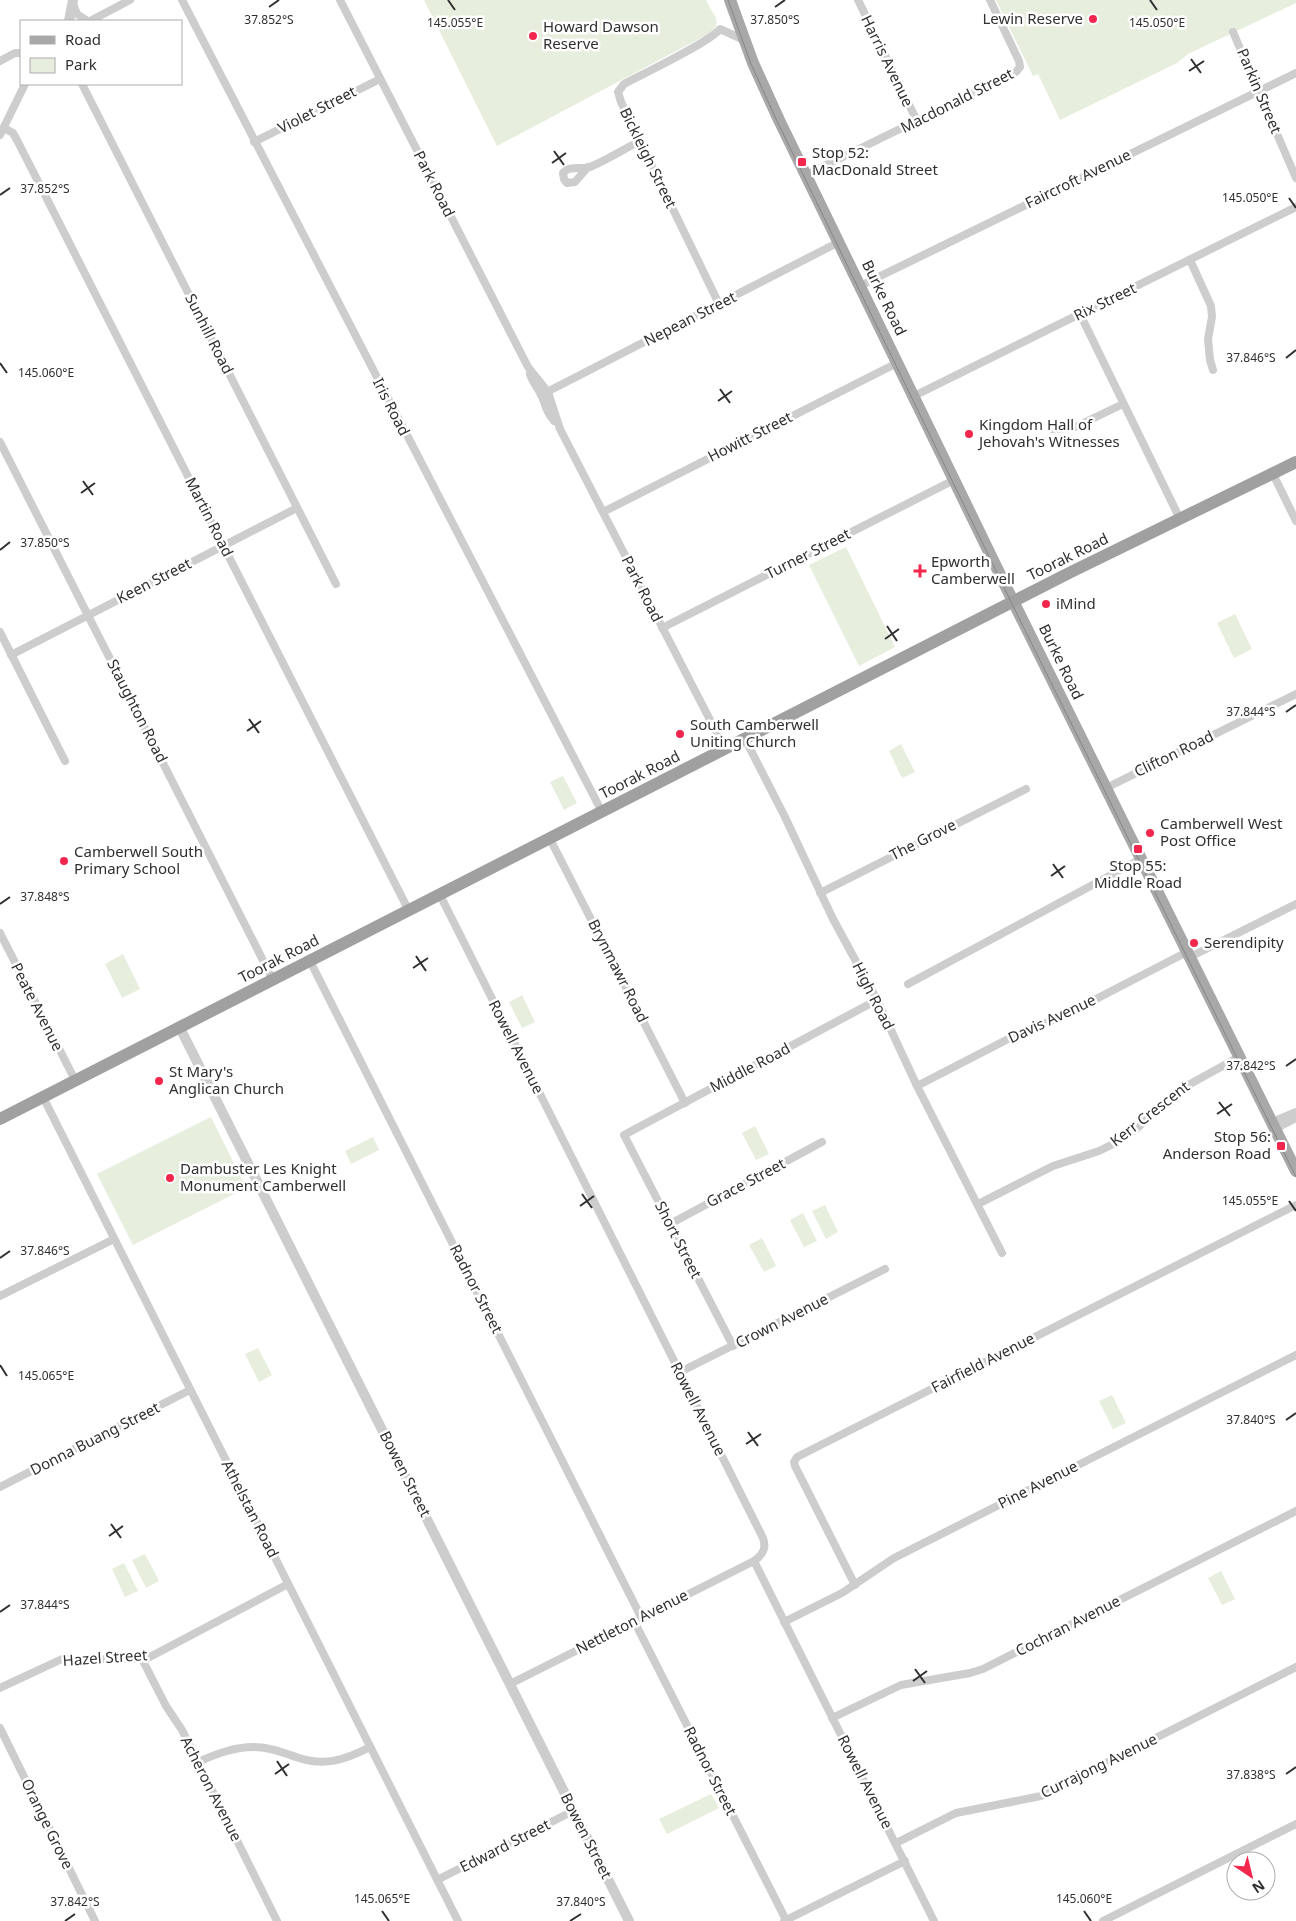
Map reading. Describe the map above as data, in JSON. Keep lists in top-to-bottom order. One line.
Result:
{"streets":{"highway":["Toorak Road"],"main road":["Burke Road"],"street":["Harris Avenue","Parkin Street","Macdonald Street","Violet Street","Bickleigh Street","Faircroft Avenue","Park Road","Rix Street","Nepean Street","Sunhill Road","Iris Road","Howitt Street","Martin Road","Turner Street","Keen Street","Staughton Road","Clifton Road","The Grove","Brynmawr Road","High Road","Peate Avenue","Davis Avenue","Rowell Avenue","Middle Road","Kerr Crescent","Grace Street","Short Street","Radnor Street","Crown Avenue","Fairfield Avenue","Donna Buang Street","Bowen Street","Pine Avenue","Athelstan Road","Nettleton Avenue","Cochran Avenue","Hazel Street","Currajong Avenue","Acheron Avenue","Orange Grove","Edward Street"]},"crossings":[["Harris Avenue","Macdonald Street"],["Parkin Street","Faircroft Avenue"],["Macdonald Street","Burke Road"],["Violet Street","Park Road"],["Violet Street","Iris Road"],["Bickleigh Street","Burke Road"],["Bickleigh Street","Nepean Street"],["Faircroft Avenue","Burke Road"],["Park Road","Nepean Street"],["Park Road","Howitt Street"],["Park Road","Turner Street"],["Park Road","Toorak Road"],["Burke Road","Rix Street"],["Burke Road","Nepean Street"],["Burke Road","Howitt Street"],["Burke Road","Turner Street"],["Burke Road","Toorak Road"],["Burke Road","Clifton Road"],["Burke Road","Davis Avenue"],["Burke Road","Kerr Crescent"],["Sunhill Road","Keen Street"],["Iris Road","Toorak Road"],["Martin Road","Toorak Road"],["Martin Road","Keen Street"],["Toorak Road","Staughton Road"],["Toorak Road","Brynmawr Road"],["Toorak Road","High Road"],["Toorak Road","Peate Avenue"],["Toorak Road","Rowell Avenue"],["Toorak Road","Radnor Street"],["Toorak Road","Bowen Street"],["Toorak Road","Athelstan Road"],["Keen Street","Staughton Road"],["The Grove","High Road"],["Brynmawr Road","Middle Road"],["High Road","Davis Avenue"],["High Road","Middle Road"],["High Road","Kerr Crescent"],["Rowell Avenue","Crown Avenue"],["Rowell Avenue","Pine Avenue"],["Rowell Avenue","Nettleton Avenue"],["Rowell Avenue","Cochran Avenue"],["Rowell Avenue","Currajong Avenue"],["Middle Road","Short Street"],["Grace Street","Short Street"],["Short Street","Crown Avenue"],["Radnor Street","Nettleton Avenue"],["Fairfield Avenue","Pine Avenue"],["Donna Buang Street","Athelstan Road"],["Bowen Street","Nettleton Avenue"],["Bowen Street","Edward Street"],["Athelstan Road","Hazel Street"],["Athelstan Road","Edward Street"],["Hazel Street","Acheron Avenue"]],"places":{"other":["Lewin Reserve","Howard Dawson Reserve","Kingdom Hall of Jehovah's Witnesses","iMind","South Camberwell Uniting Church","Camberwell West Post Office","Camberwell South Primary School","Serendipity","St Mary's Anglican Church","Dambuster Les Knight Monument Camberwell"],"transit":["Stop 52: MacDonald Street","Stop 55: Middle Road","Stop 56: Anderson Road"],"health":["Epworth Camberwell"]},"legend":["Road","Park"],"north":"bottom right","coordinates":["37.850°S","37.852°S","145.050°E","145.055°E","37.846°S","145.060°E","37.844°S","37.848°S","37.842°S","145.065°E","37.840°S","37.838°S"]}
